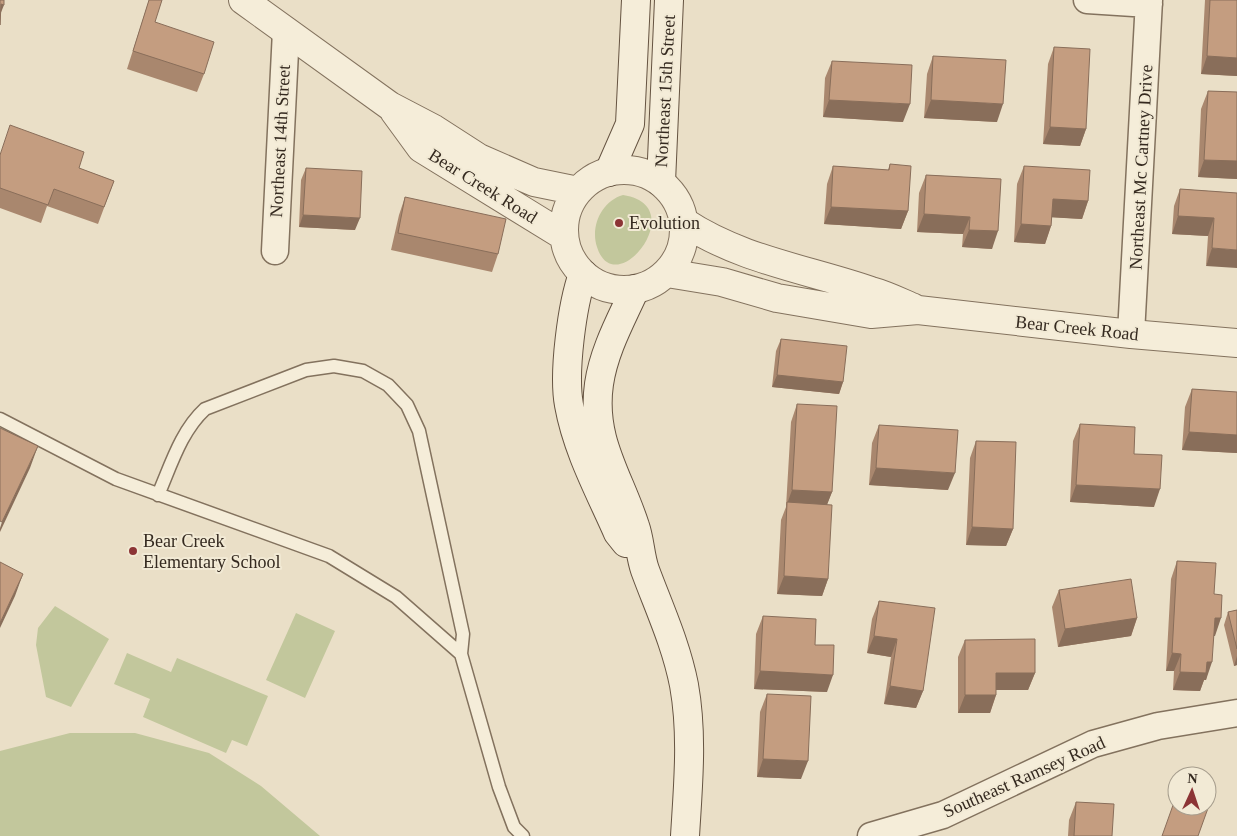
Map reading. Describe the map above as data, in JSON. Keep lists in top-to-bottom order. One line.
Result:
{"streets":{"street":["Northeast 15th Street","Northeast 14th Street","Northeast Mc Cartney Drive","Bear Creek Road","Southeast Ramsey Road"]},"crossings":[["Northeast 15th Street","Bear Creek Road"],["Northeast 14th Street","Bear Creek Road"],["Northeast Mc Cartney Drive","Bear Creek Road"]],"places":["Evolution","Bear Creek Elementary School"],"north":"top"}
